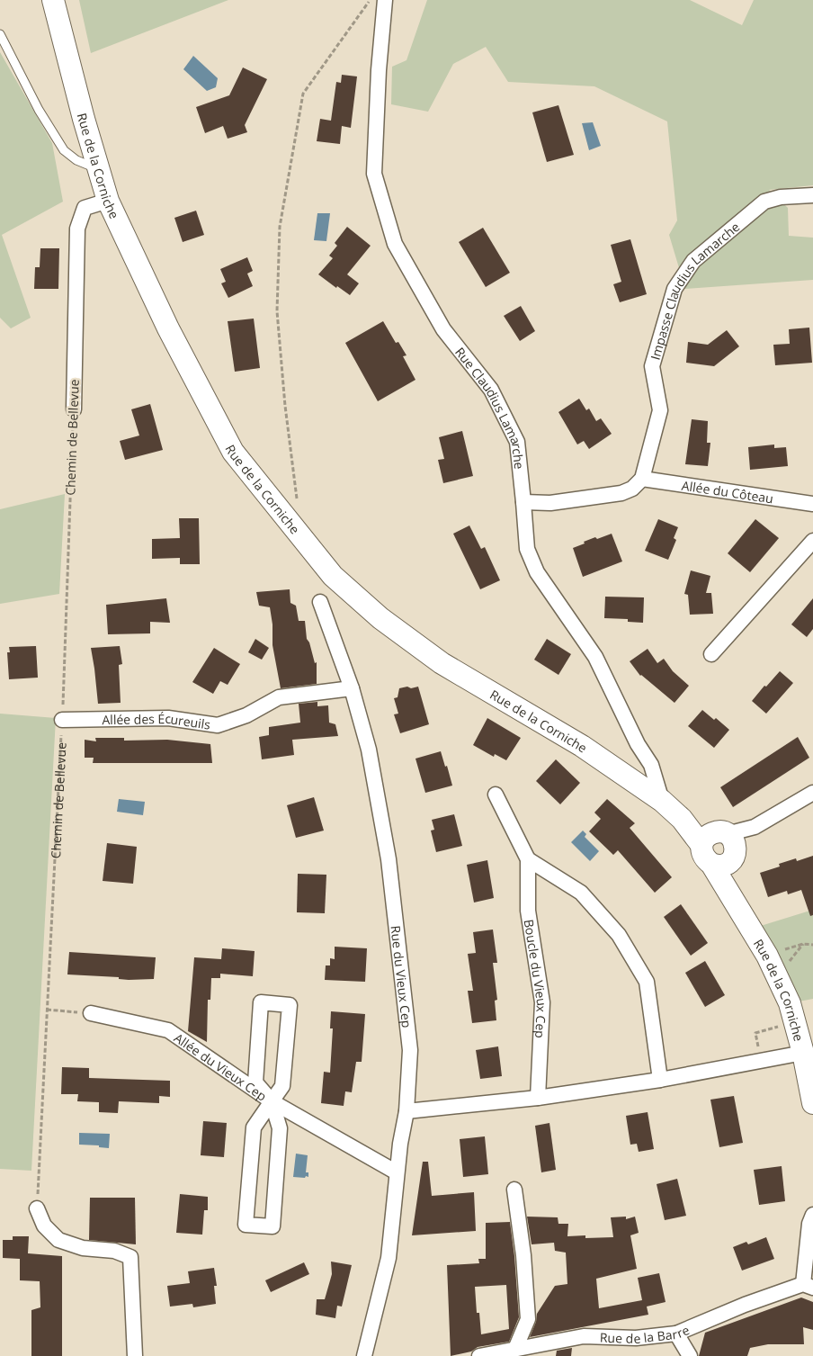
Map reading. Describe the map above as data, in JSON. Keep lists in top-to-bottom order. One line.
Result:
{"streets":{"main road":["Rue de la Corniche"],"street":["Impasse Claudius Lamarche","Rue Claudius Lamarche","Chemin de Bellevue","Allée du Côteau","Allée des Écureuils","Rue du Vieux Cep","Boucle du Vieux Cep","Allée du Vieux Cep","Rue de la Barre"]},"crossings":[["Rue de la Corniche","Rue Claudius Lamarche"],["Rue de la Corniche","Chemin de Bellevue"],["Impasse Claudius Lamarche","Allée du Côteau"],["Chemin de Bellevue","Allée des Écureuils"],["Allée des Écureuils","Rue du Vieux Cep"],["Rue du Vieux Cep","Allée du Vieux Cep"]]}
